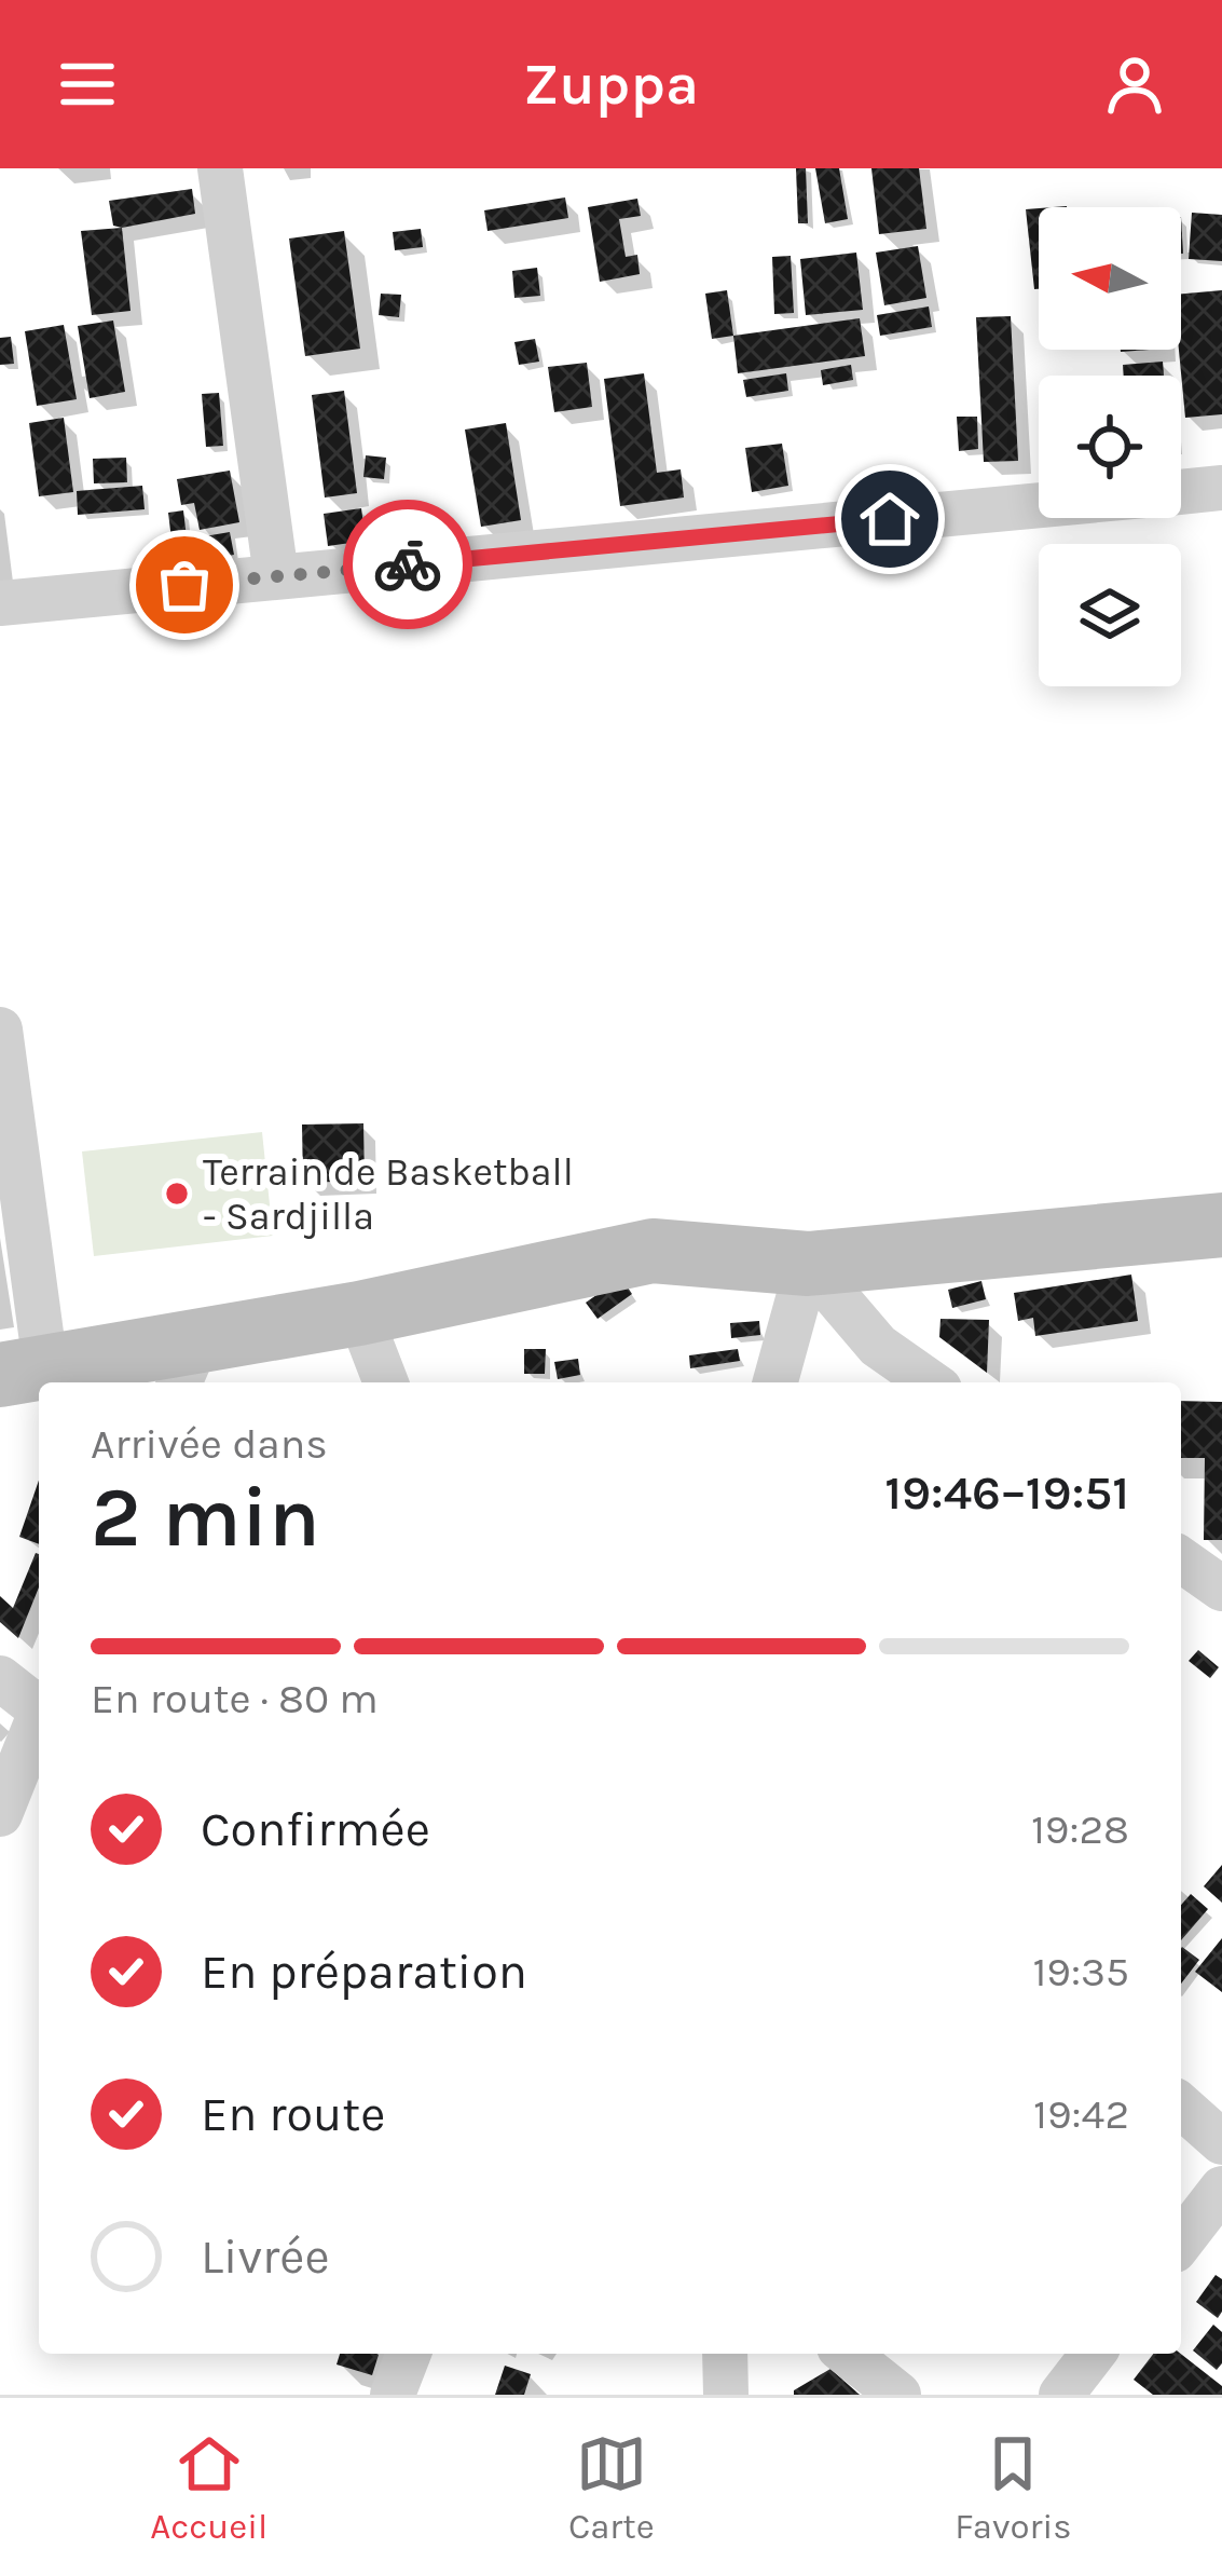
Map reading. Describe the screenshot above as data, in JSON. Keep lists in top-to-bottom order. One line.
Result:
{"places":["Terrain de Basketball - Sardjilla"],"north":"left","page":{"header":"Zuppa","heading":["2 min","Arrivée dans","19:46–19:51"],"bar":"En route · 80 m","list":[["Confirmée","19:28"],["En préparation","19:35"],["En route","19:42"],"Livrée"],"tabs":["Accueil","Carte","Favoris"]}}
